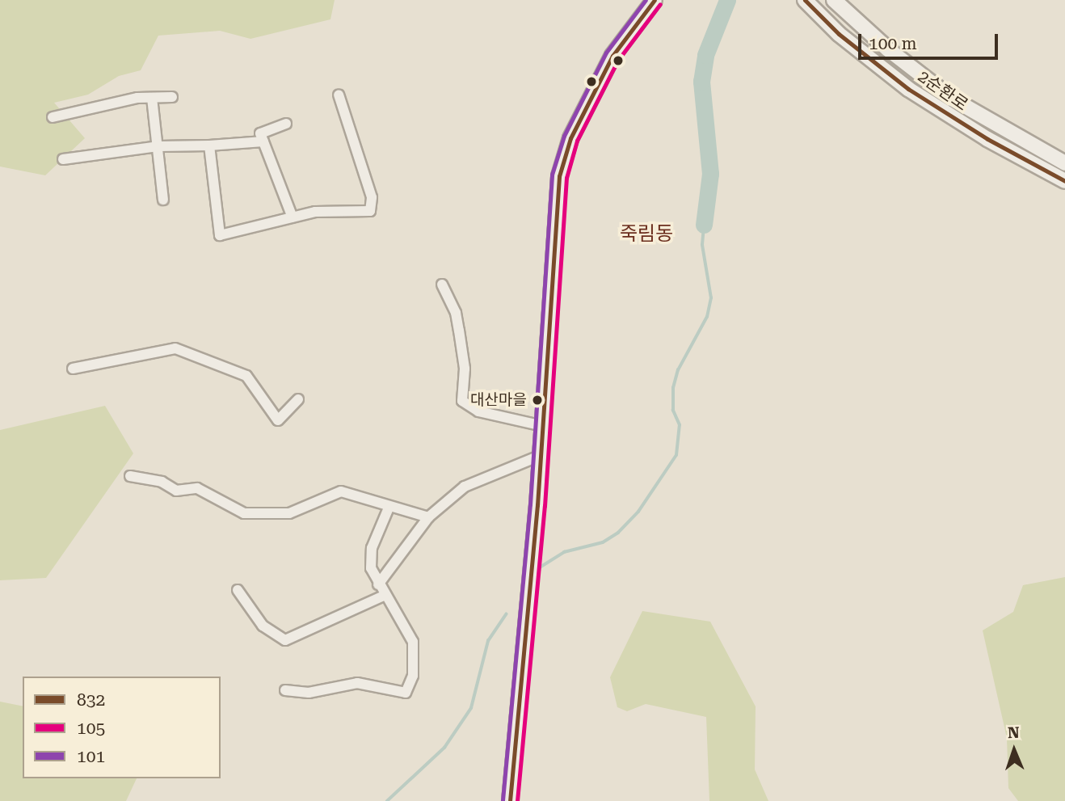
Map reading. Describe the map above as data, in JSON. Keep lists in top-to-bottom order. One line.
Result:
{"streets":{"street":["2순환로"]},"districts":["죽림동"],"places":["대산마을"],"lines":["transit line 832","transit line 101","transit line 105"],"legend":["832","105","101"],"scale_bar":"100 m","north":"top"}
